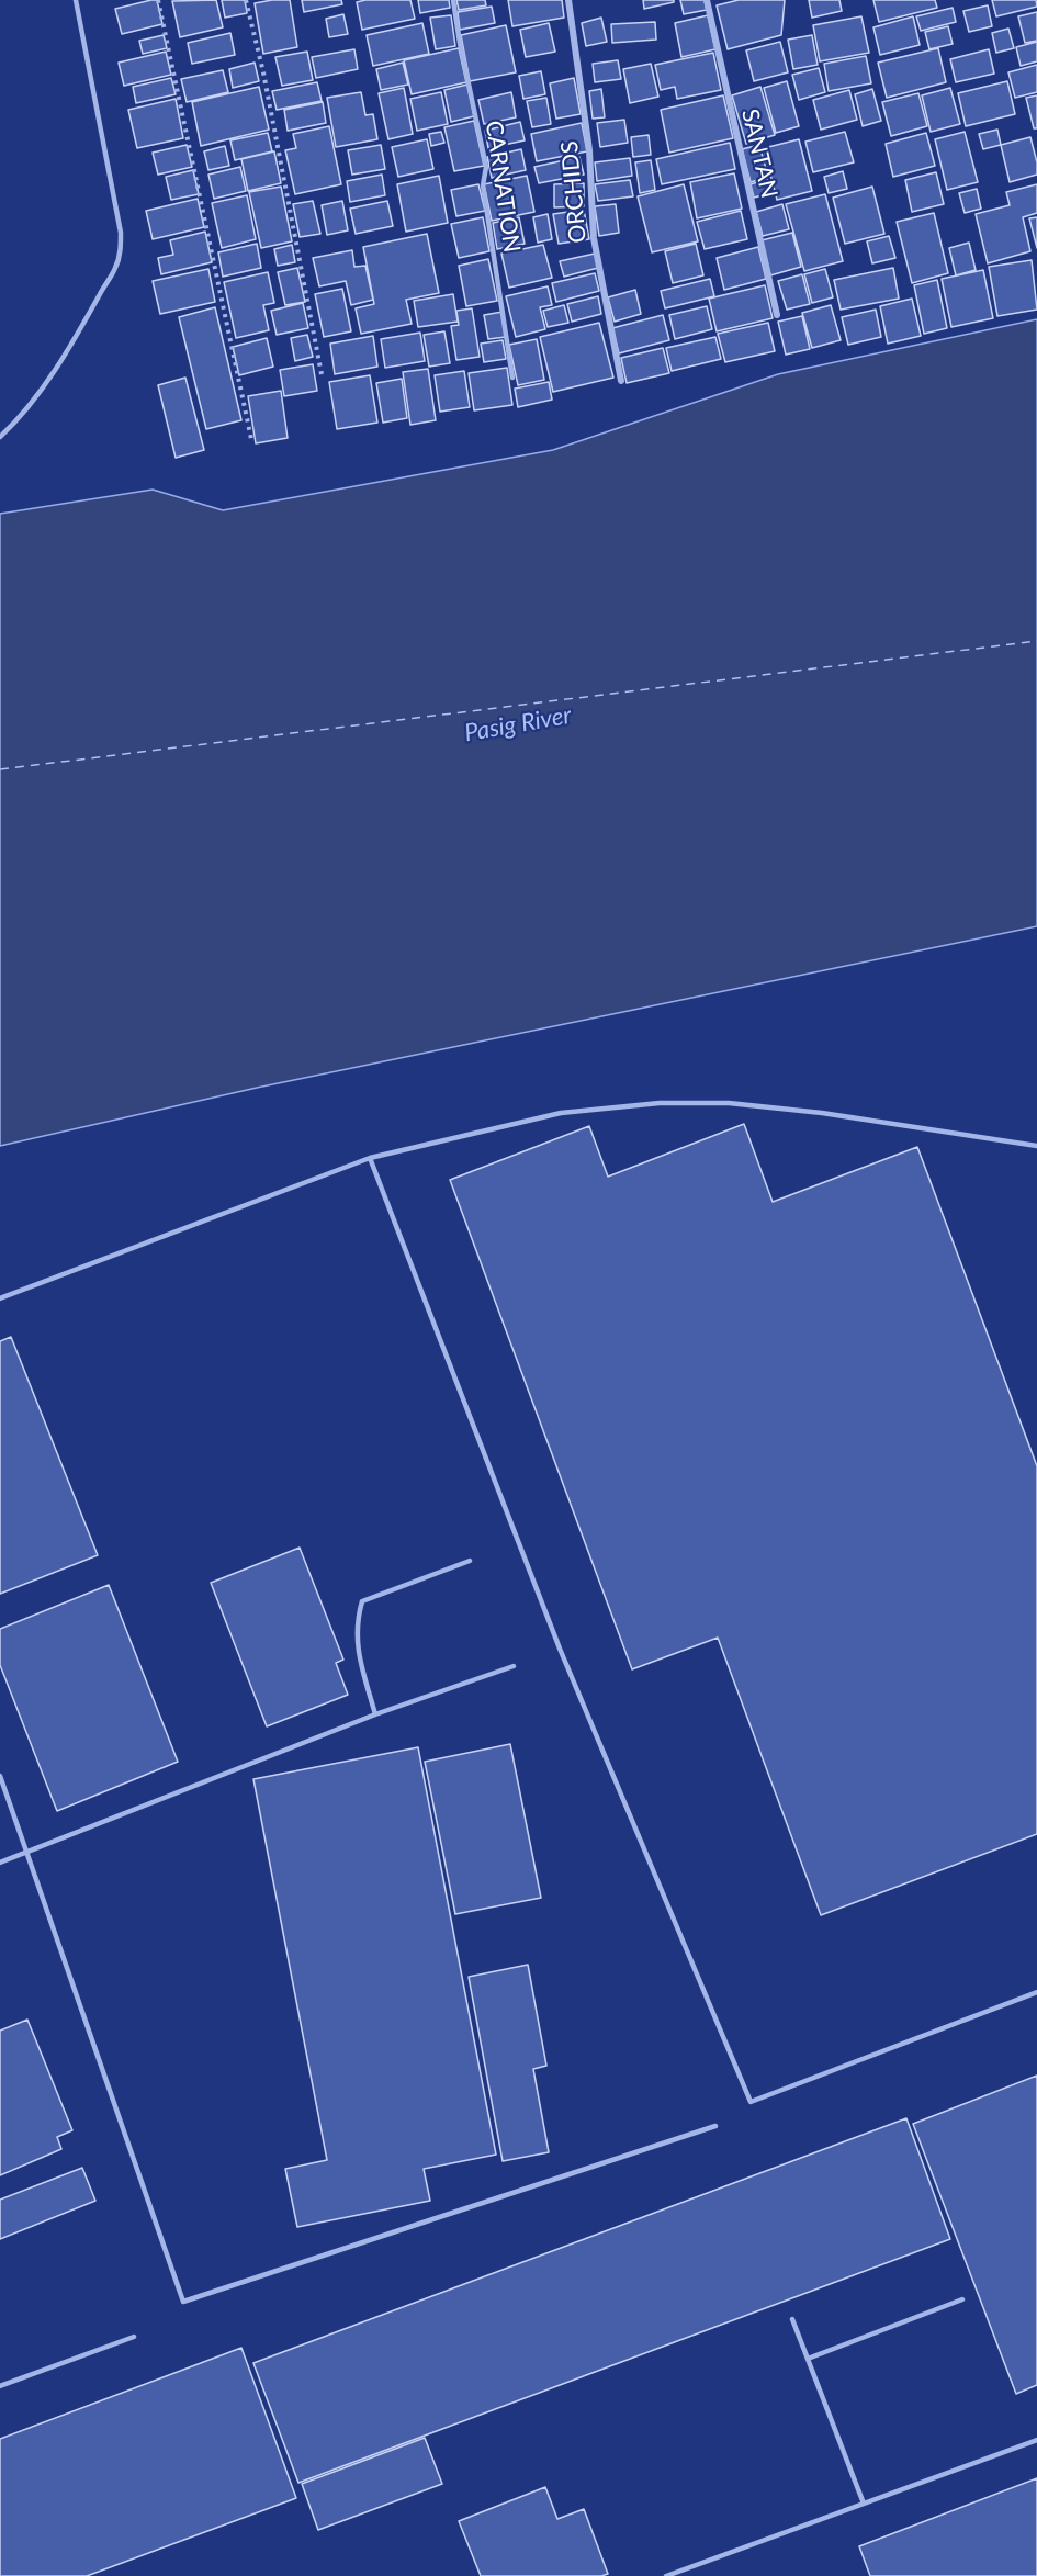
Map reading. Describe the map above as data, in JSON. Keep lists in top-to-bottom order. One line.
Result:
{"streets":{"street":["SANTAN","ORCHIDS"],"lane":["CARNATION"]},"water":["Pasig River"]}
